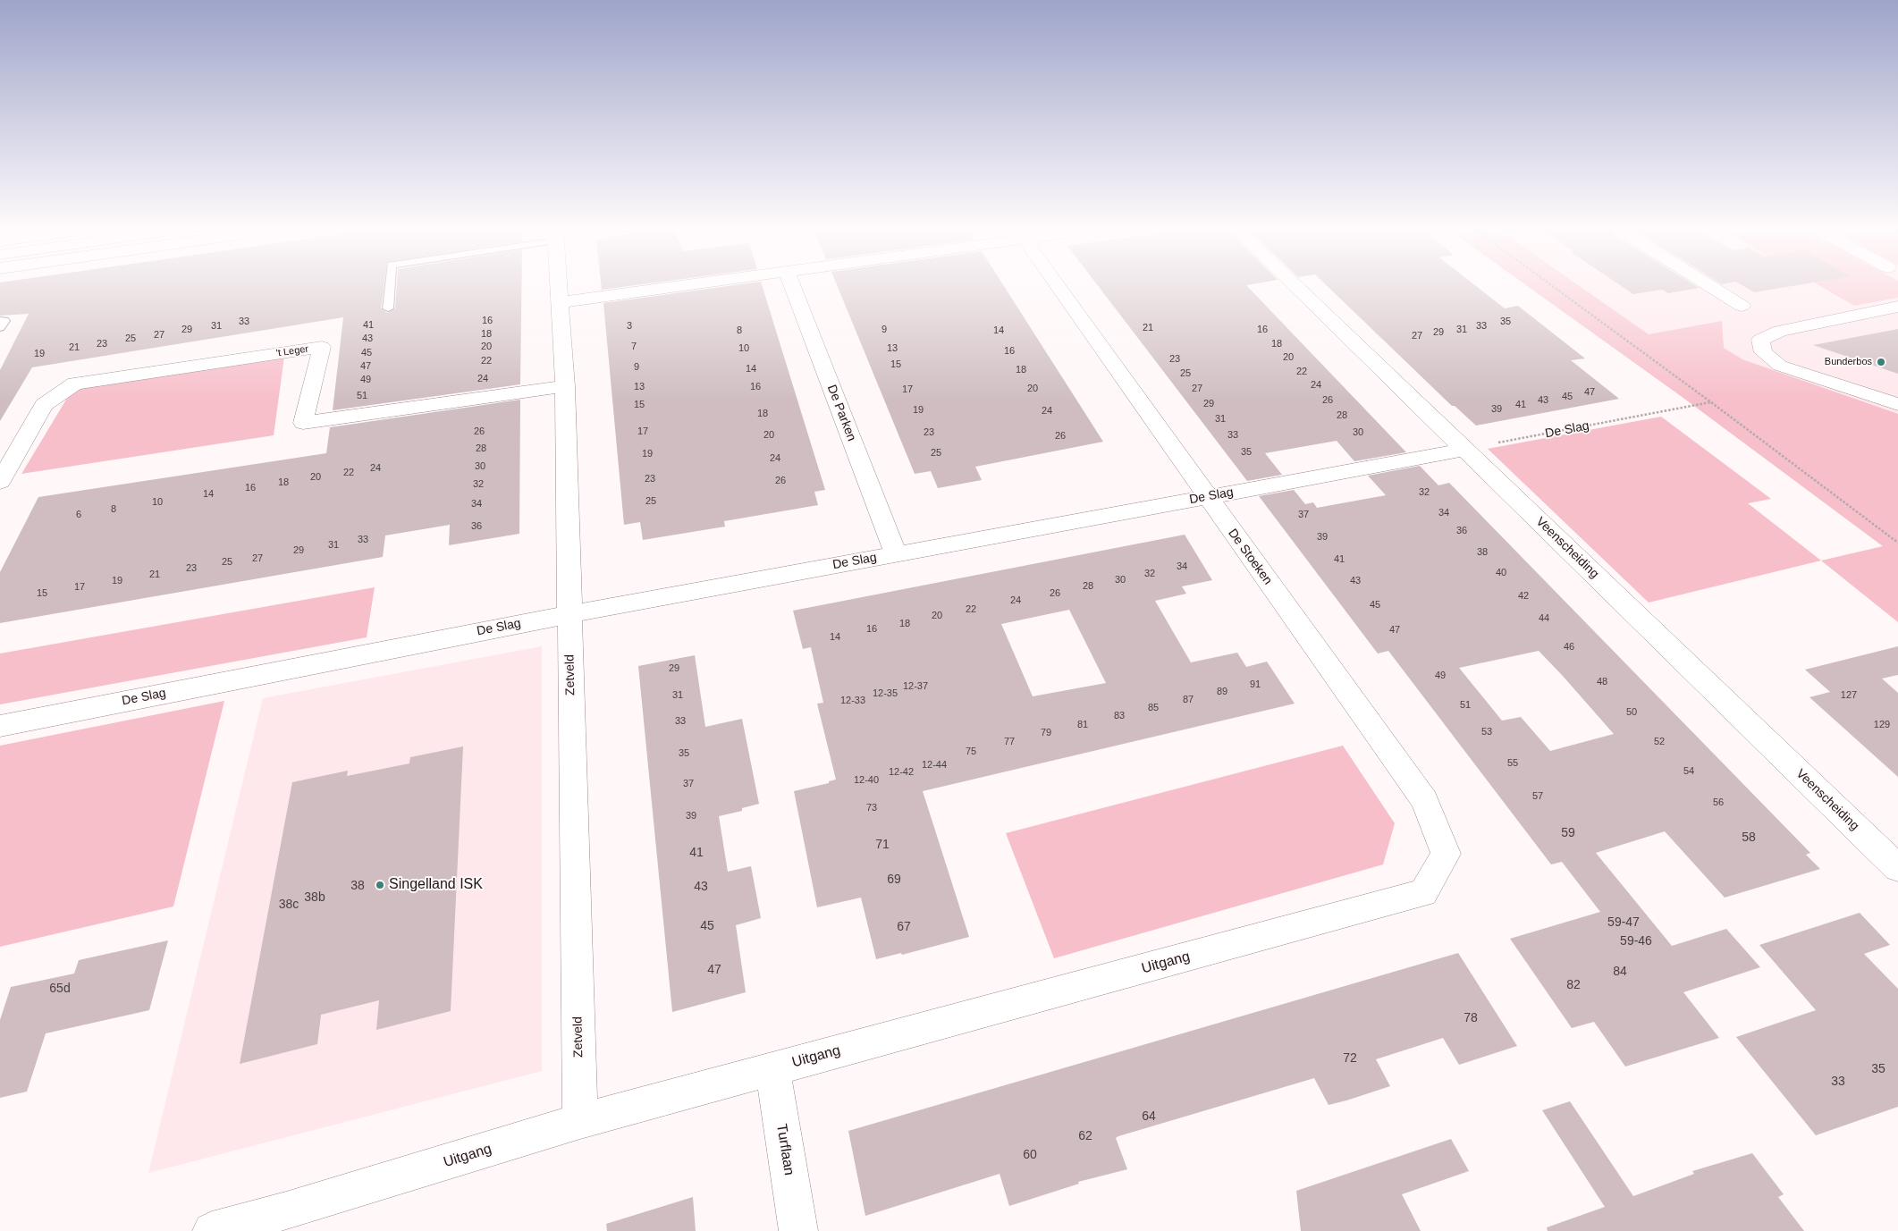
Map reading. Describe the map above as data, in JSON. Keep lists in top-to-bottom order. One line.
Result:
{"streets":{"street":["'t Leger","De Parken","De Slag","Veenscheiding","De Stoeken","Zetveld","Uitgang","Turflaan"]},"crossings":[["'t Leger","Zetveld"],["De Parken","De Slag"],["De Slag","Veenscheiding"],["De Slag","De Stoeken"],["De Slag","Zetveld"],["De Stoeken","Uitgang"],["Zetveld","Uitgang"],["Uitgang","Turflaan"]],"places":["Bunderbos","Singelland ISK"],"house_numbers":["16","33","35","41","31","3","33","21","29","9","16","31","8","14","29","18","27","27","25","43","23","18","20","7","21","10","13","16","45","19","20","23","22","15","47","9","14","18","22","25","24","49","24","13","16","20","27","17","47","51","45","26","43","29","15","41","39","19","24","18","28","31","26","17","23","30","20","33","26","28","35","25","19","24","30","24","22","20","23","26","18","32","16","32","14","25","10","34","8","34","6","37","36","36","39","33","31","29","38","27","41","25","34","23","40","32","21","30","19","43","28","17","15","26","42","24","45","22","20","44","18","16","47","14","46","29","49","48","91","12-37","89","12-35","31","127","87","12-33","51","85","50","83","33","81","129","53","79","77","52","75","35","55","12-44","54","12-42","12-40","37","57","56","73","39","59","58","71","41","69","38","43","38b","38c","59-47","45","67","59-46","47","84","82","65d","78","72","35","33","64","62","60"]}
